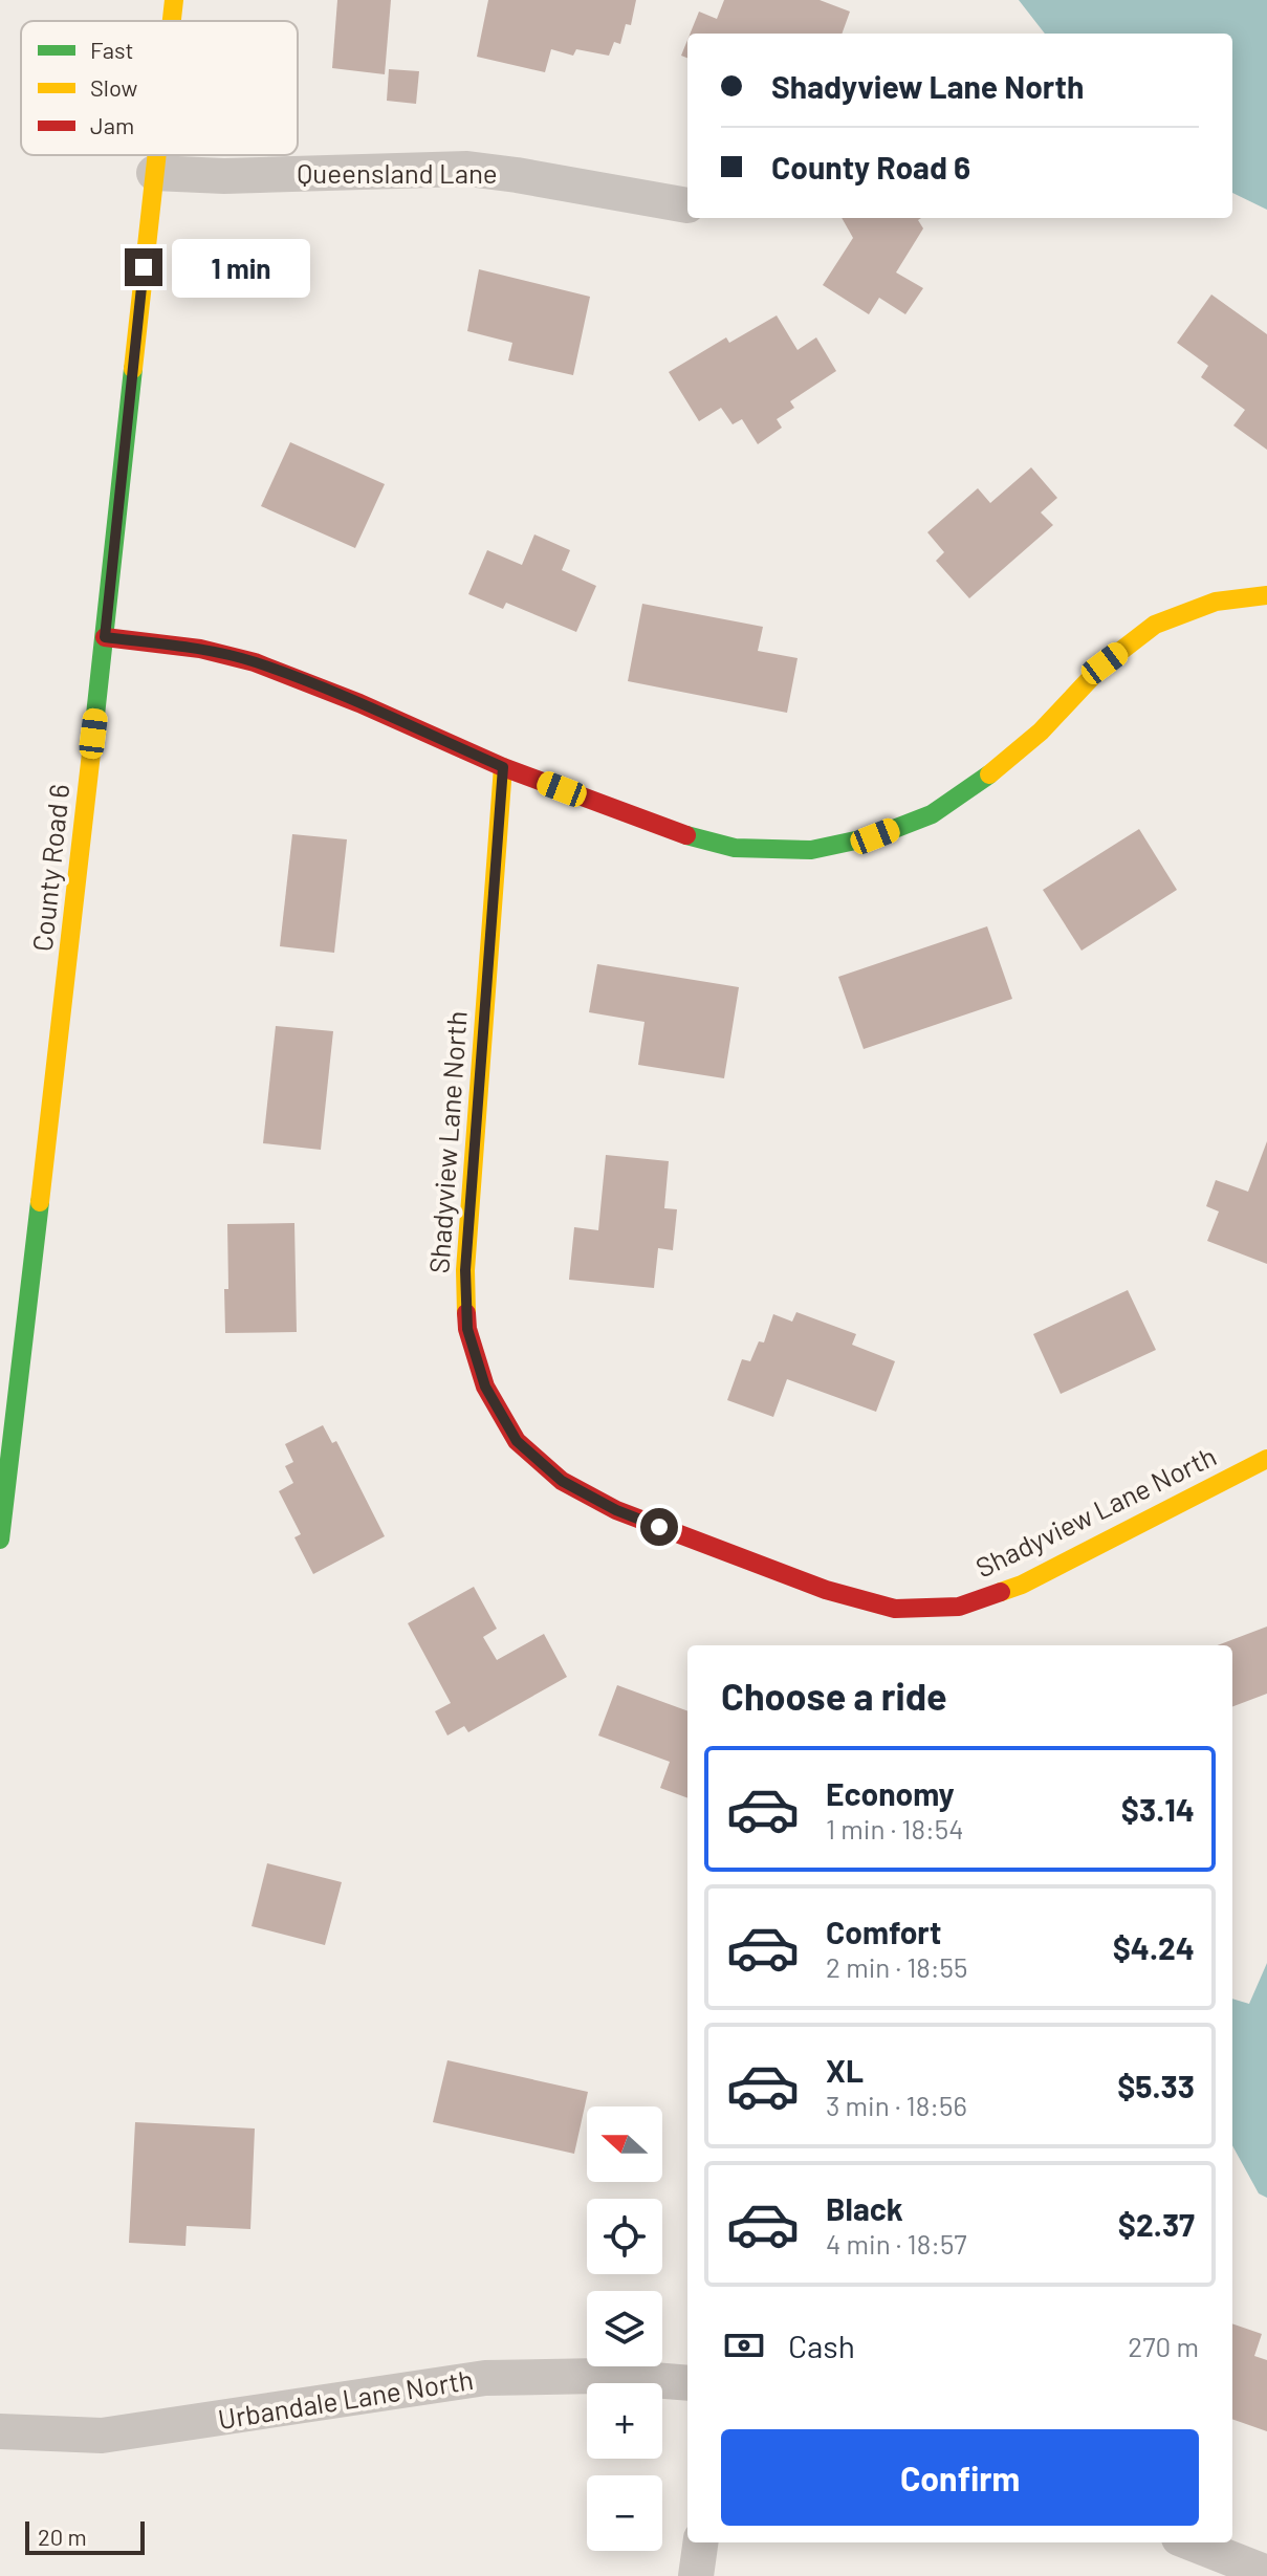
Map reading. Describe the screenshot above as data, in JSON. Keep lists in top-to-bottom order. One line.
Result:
{"streets":{"street":["Queensland Lane","County Road 6","Shadyview Lane North","Urbandale Lane North"]},"crossings":[["Queensland Lane","County Road 6"]],"legend":["Fast","Slow","Jam"],"scale_bar":"20 m","north":"left","page":{"banner":["Shadyview Lane North","County Road 6"],"bubble":"1 min","heading":"Choose a ride","list":[{"name":"Economy","note":"1 min · 18:54","value":"$3.14"},{"name":"Comfort","note":"2 min · 18:55","value":"$4.24"},{"name":"XL","note":"3 min · 18:56","value":"$5.33"},{"name":"Black","note":"4 min · 18:57","value":"$2.37"}],"map_buttons":["+","−"],"pay":["Cash","270 m"],"buttons":"Confirm","scale":"20 m"}}
